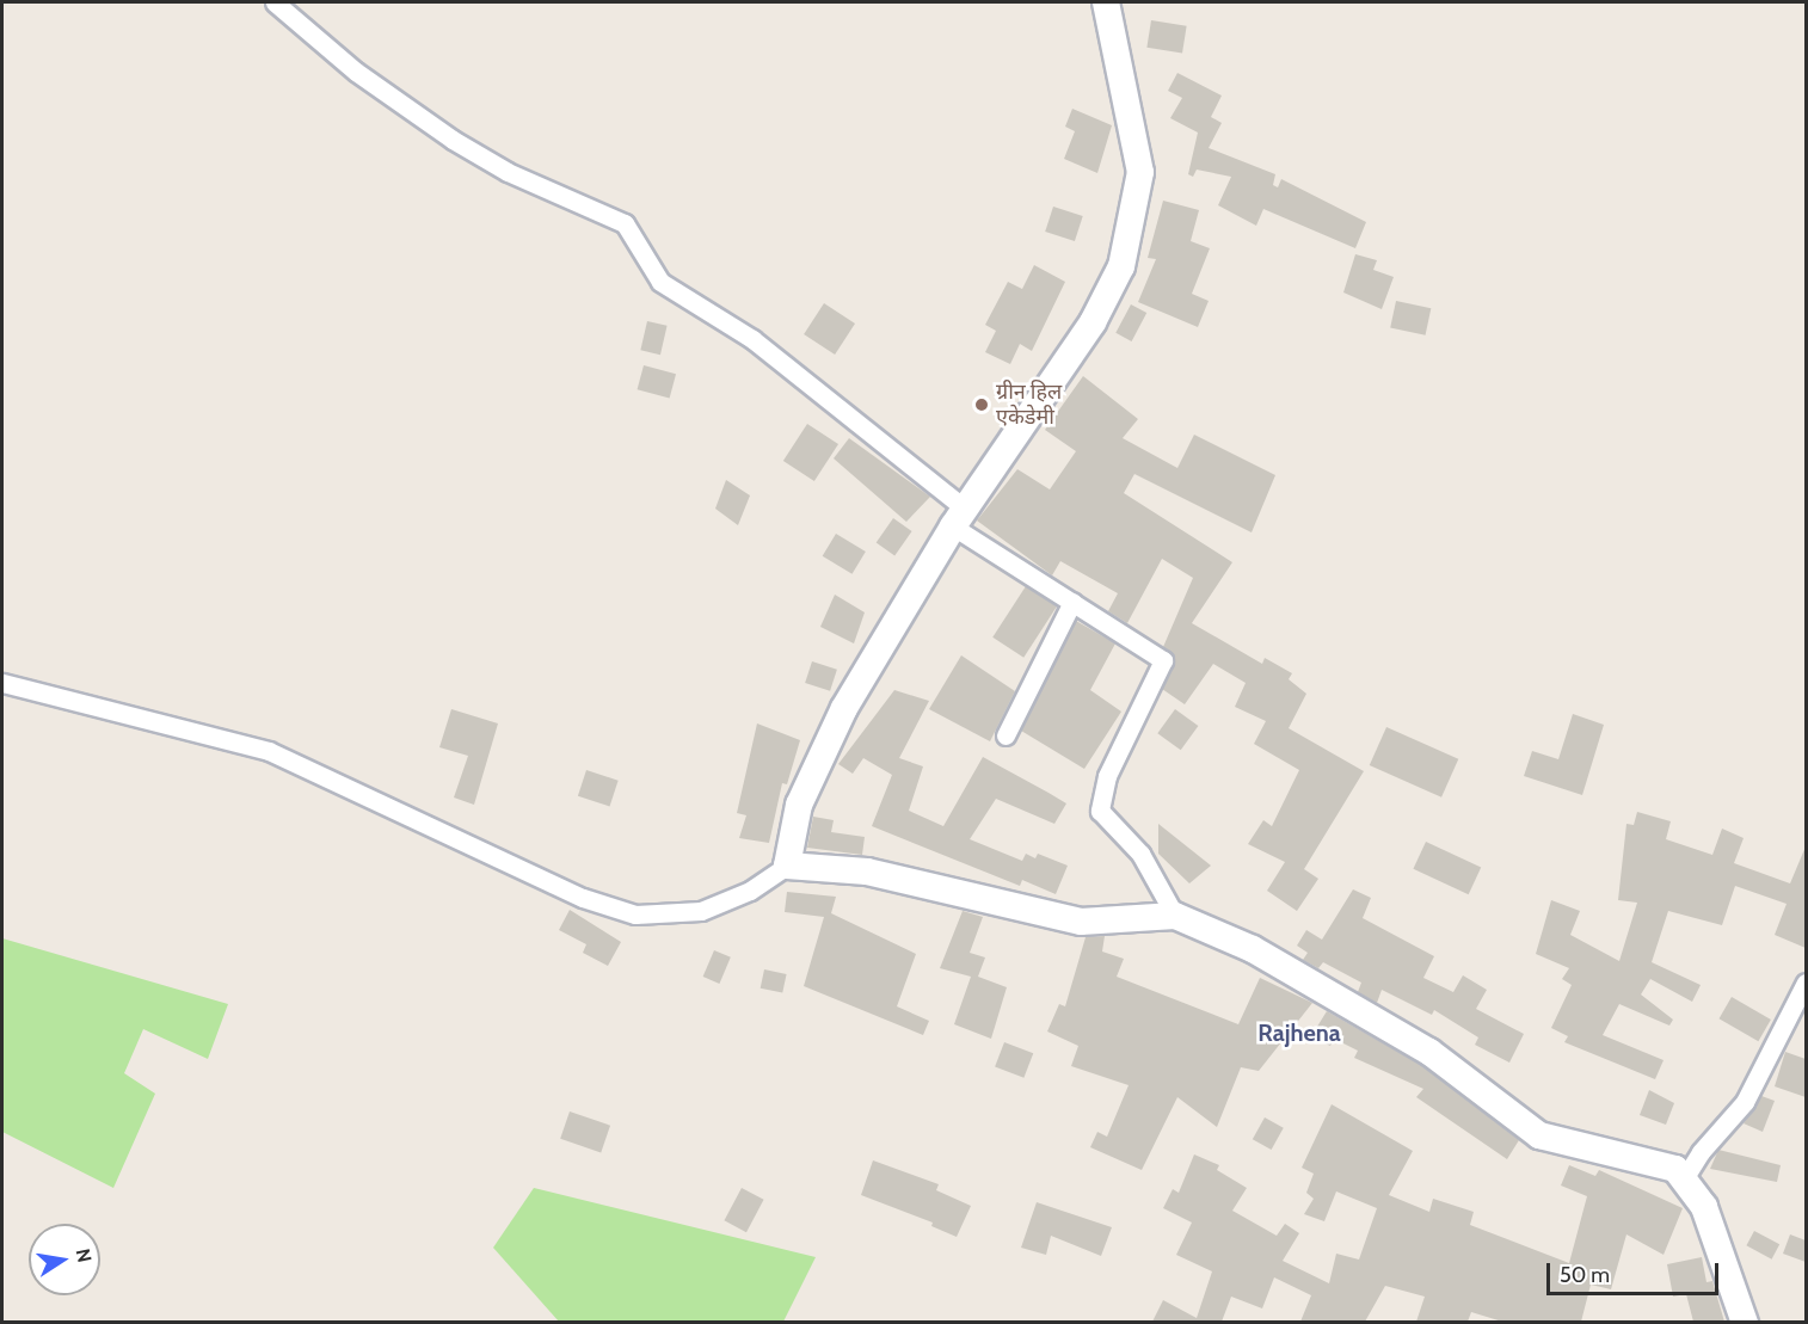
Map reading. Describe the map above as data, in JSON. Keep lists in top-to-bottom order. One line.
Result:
{"districts":["Rajhena"],"places":["ग्रीन हिल एकेडेमी"],"scale_bar":"50 m","north":"right"}
